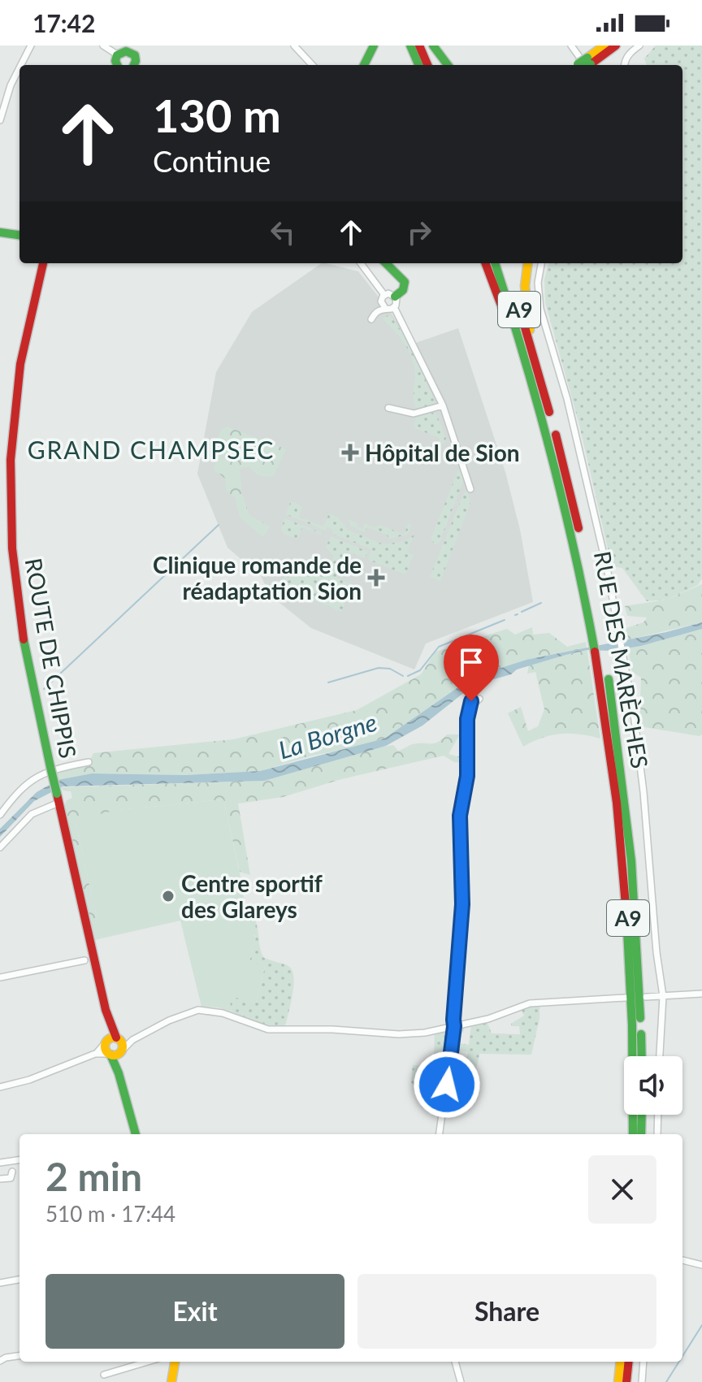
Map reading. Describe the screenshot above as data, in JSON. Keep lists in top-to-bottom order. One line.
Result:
{"streets":{"main road":["A9","ROUTE DE CHIPPIS"],"street":["RUE DES MARÈCHES"]},"districts":["GRAND CHAMPSEC"],"water":["La Borgne"],"places":{"health":["Hôpital de Sion","Clinique romande de réadaptation Sion"],"other":["Centre sportif des Glareys"]},"page":{"status":"17:42","turn":["130 m","Continue"],"heading":["2 min","510 m · 17:44"],"buttons":["Exit","Share"]}}
